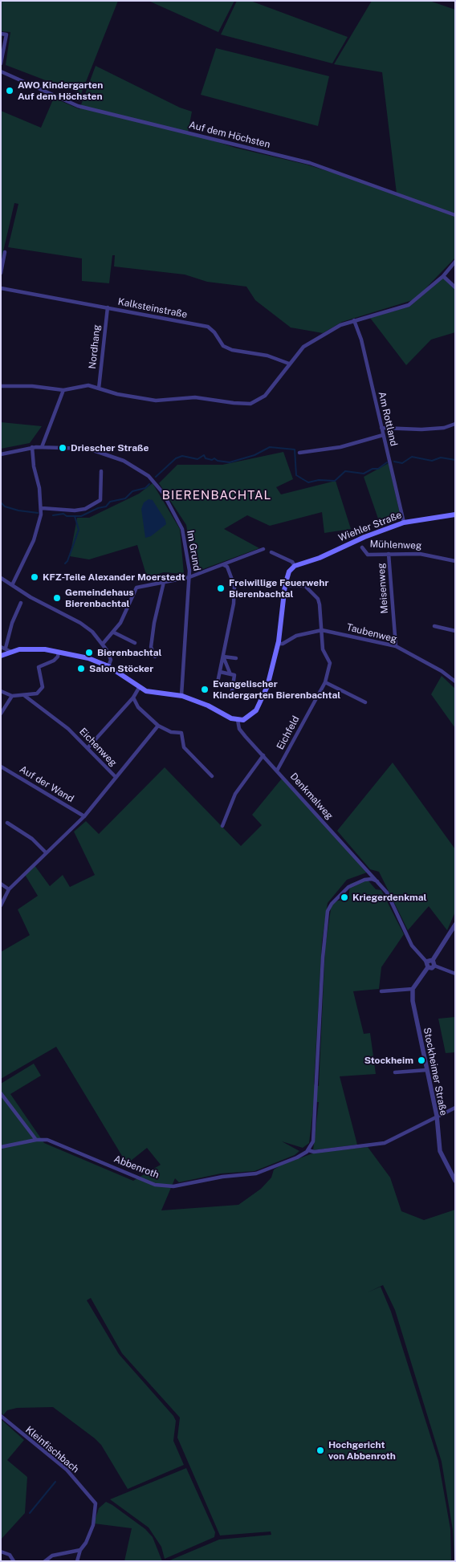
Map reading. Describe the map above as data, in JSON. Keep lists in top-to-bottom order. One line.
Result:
{"streets":{"main road":["Wiehler Straße"],"street":["Auf dem Höchsten","Kalksteinstraße","Nordhang","Am Rottland","Mühlenweg","Im Grund","Meisenweg","Taubenweg","Eichfeld","Eichenweg","Auf der Wand","Denkmalweg","Stockheimer Straße","Abbenroth","Kleinfischbach"]},"crossings":[["Kalksteinstraße","Nordhang"],["Am Rottland","Wiehler Straße"],["Mühlenweg","Meisenweg"],["Meisenweg","Taubenweg"],["Taubenweg","Eichfeld"],["Eichfeld","Denkmalweg"],["Eichenweg","Auf der Wand"]],"districts":["BIERENBACHTAL"],"places":["AWO Kindergarten Auf dem Höchsten","Driescher Straße","KFZ-Teile Alexander Moerstedt","Freiwillige Feuerwehr Bierenbachtal","Gemeindehaus Bierenbachtal","Bierenbachtal","Salon Stöcker","Evangelischer Kindergarten Bierenbachtal","Kriegerdenkmal","Stockheim","Hochgericht von Abbenroth"]}
